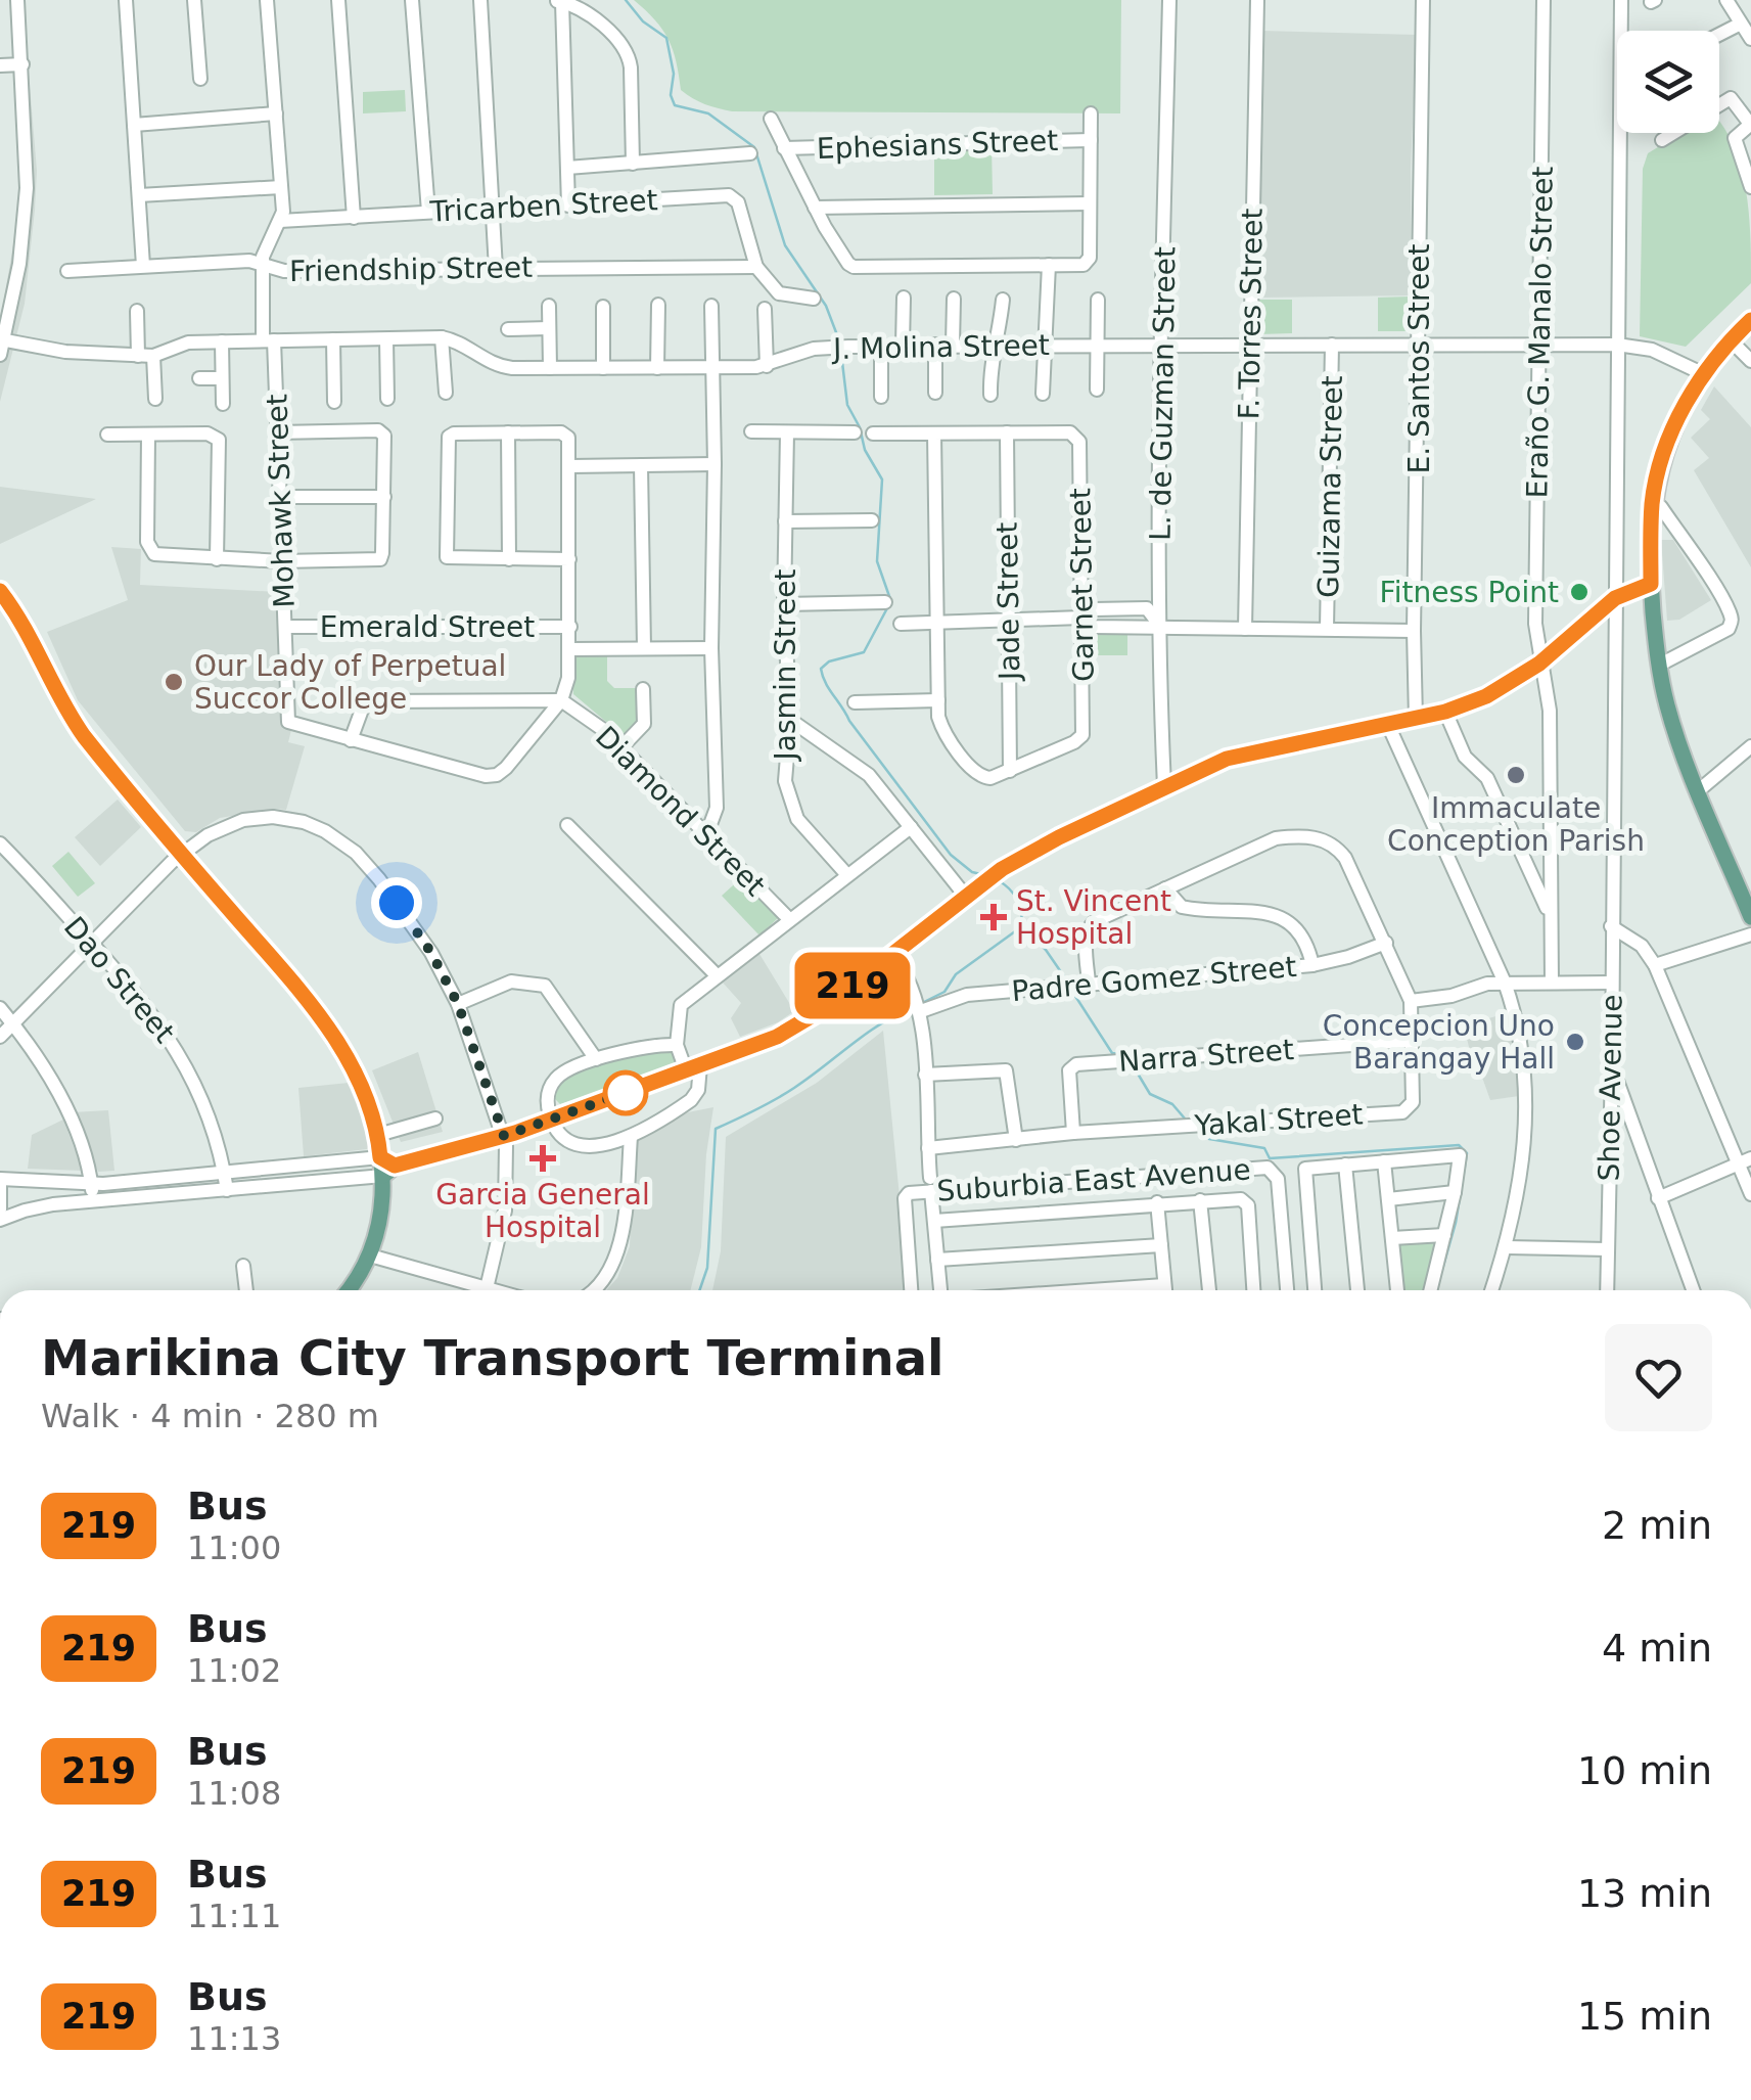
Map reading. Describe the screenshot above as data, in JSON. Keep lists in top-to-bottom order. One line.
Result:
{"streets":{"street":["Ephesians Street","Tricarben Street","Friendship Street","F. Torres Street","Eraño G. Manalo Street","J. Molina Street","E. Santos Street","L. de Guzman Street","Guizama Street","Mohawk Street","Garnet Street","Jade Street","Emerald Street","Jasmin Street","Diamond Street","Padre Gomez Street","Dao Street","Narra Street","Shoe Avenue","Yakal Street","Suburbia East Avenue"]},"crossings":[["Tricarben Street","Friendship Street"],["Friendship Street","Mohawk Street"],["F. Torres Street","J. Molina Street"],["Eraño G. Manalo Street","J. Molina Street"],["J. Molina Street","E. Santos Street"],["J. Molina Street","L. de Guzman Street"],["J. Molina Street","Guizama Street"],["J. Molina Street","Mohawk Street"],["J. Molina Street","Shoe Avenue"],["Mohawk Street","Emerald Street"],["Garnet Street","Jade Street"],["Narra Street","Yakal Street"]],"places":{"other":["Fitness Point","Our Lady of Perpetual Succor College","Immaculate Conception Parish","Concepcion Uno Barangay Hall"],"health":["St. Vincent Hospital","Garcia General Hospital"]},"lines":["bus line 219"],"page":{"on_map":"219","heading":["Marikina City Transport Terminal","Walk · 4 min · 280 m"],"list":[{"mark":"219","name":"Bus","note":"11:00","value":"2 min"},{"mark":"219","name":"Bus","note":"11:02","value":"4 min"},{"mark":"219","name":"Bus","note":"11:08","value":"10 min"},{"mark":"219","name":"Bus","note":"11:11","value":"13 min"},{"mark":"219","name":"Bus","note":"11:13","value":"15 min"}]}}
